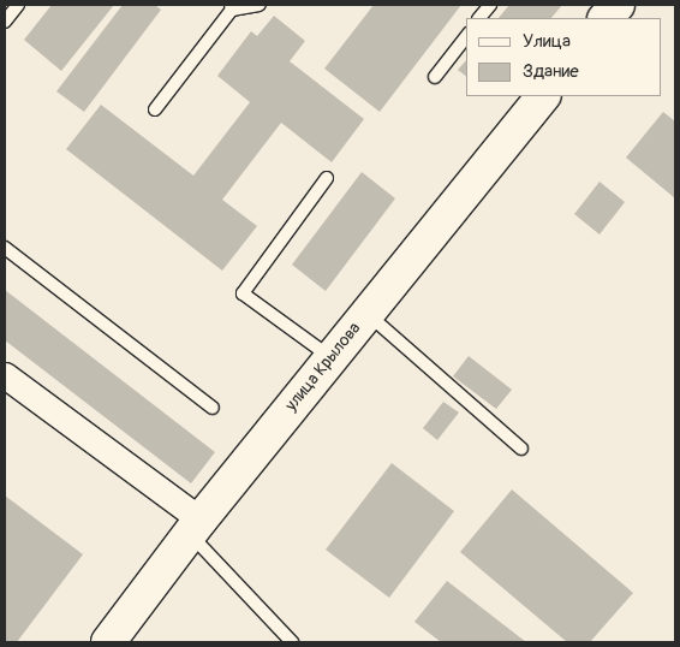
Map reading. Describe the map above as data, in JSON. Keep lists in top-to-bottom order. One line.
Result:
{"streets":{"street":["улица Крылова"]},"legend":["Улица","Здание"]}
